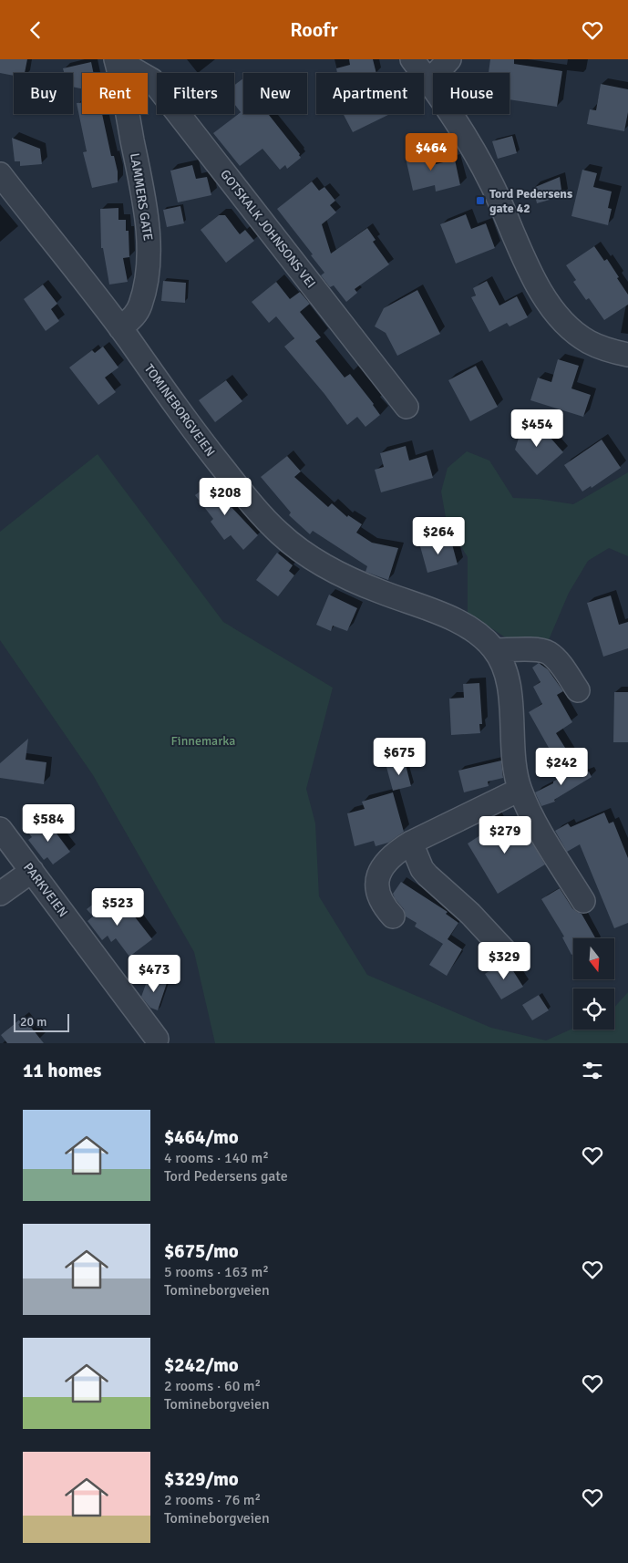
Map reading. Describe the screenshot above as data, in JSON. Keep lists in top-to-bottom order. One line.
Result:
{"streets":{"street":["LAMMERS GATE","GOTSKALK JOHNSONS VEI","TOMINEBORGVEIEN","PARKVEIEN"]},"crossings":[["LAMMERS GATE","GOTSKALK JOHNSONS VEI"],["LAMMERS GATE","TOMINEBORGVEIEN"]],"parks":["Finnemarka"],"places":{"transit":["Tord Pedersens gate 42"]},"scale_bar":"20 m","north":"bottom","page":{"header":"Roofr","chip":["Buy","Rent","Filters","New","Apartment","House"],"price":["$464","$454","$208","$264","$675","$242","$584","$279","$523","$329","$473"],"scale":"20 m","heading":"11 homes","list":[{"name":"$464/mo","note":"4 rooms · 140 m² · Tord Pedersens gate"},{"name":"$675/mo","note":"5 rooms · 163 m² · Tomineborgveien"},{"name":"$242/mo","note":"2 rooms · 60 m² · Tomineborgveien"},{"name":"$329/mo","note":"2 rooms · 76 m² · Tomineborgveien"}]}}
